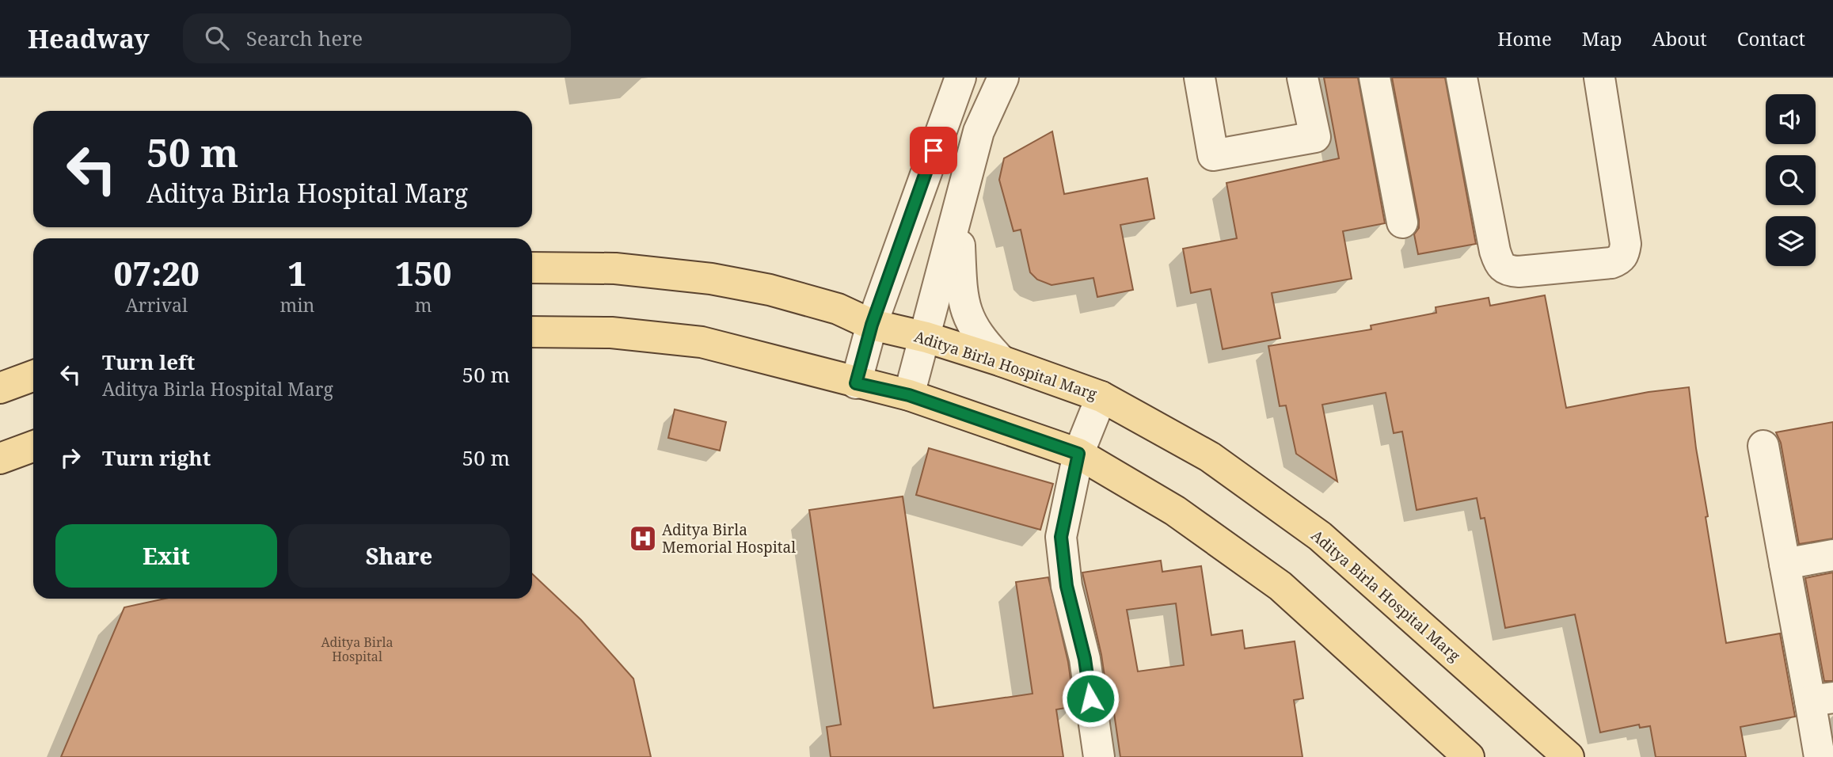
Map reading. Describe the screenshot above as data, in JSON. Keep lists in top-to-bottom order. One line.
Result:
{"streets":{"main road":["Aditya Birla Hospital Marg"]},"places":{"hospital":["Aditya Birla Memorial Hospital"]},"house_numbers":["Aditya Birla Hospital"],"page":{"header":"Headway","search":"Search here","nav":["Home","Map","About","Contact"],"turn":["50 m","Aditya Birla Hospital Marg"],"eta":["07:20","Arrival","1","min","150","m"],"list":[{"name":"Turn left","note":"Aditya Birla Hospital Marg","value":"50 m"},{"name":"Turn right","value":"50 m"}],"buttons":["Exit","Share"]}}
